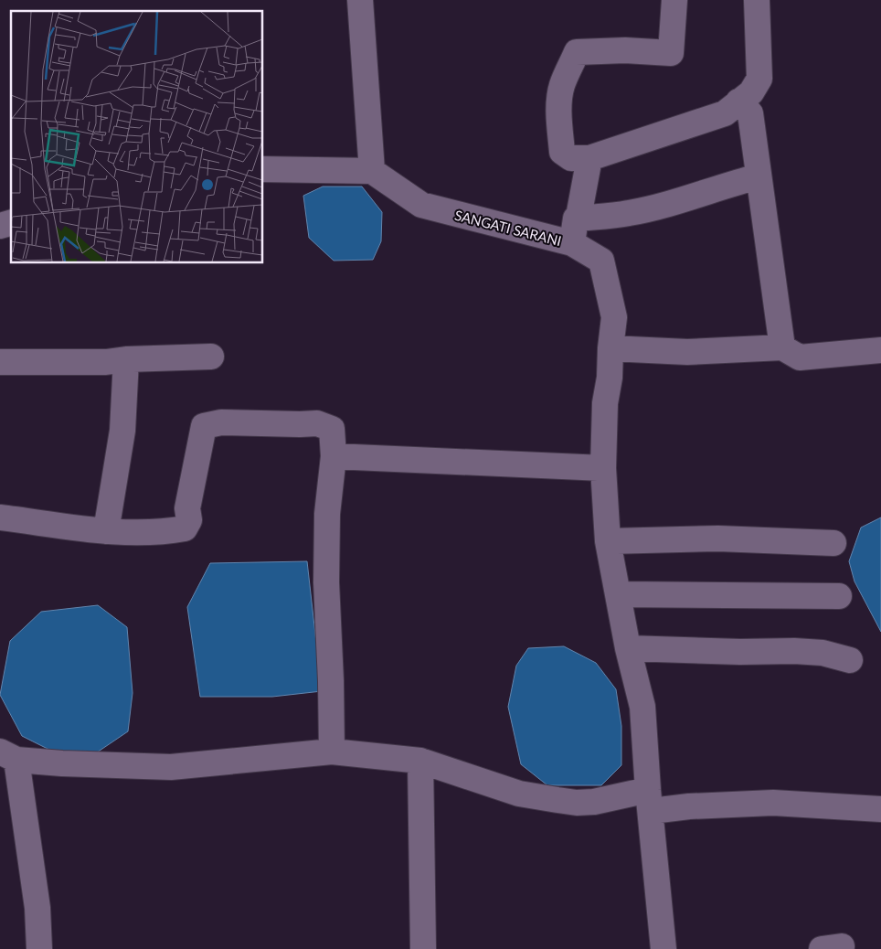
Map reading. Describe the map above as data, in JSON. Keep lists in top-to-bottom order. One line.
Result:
{"streets":{"street":["SANGATI SARANI"]}}
